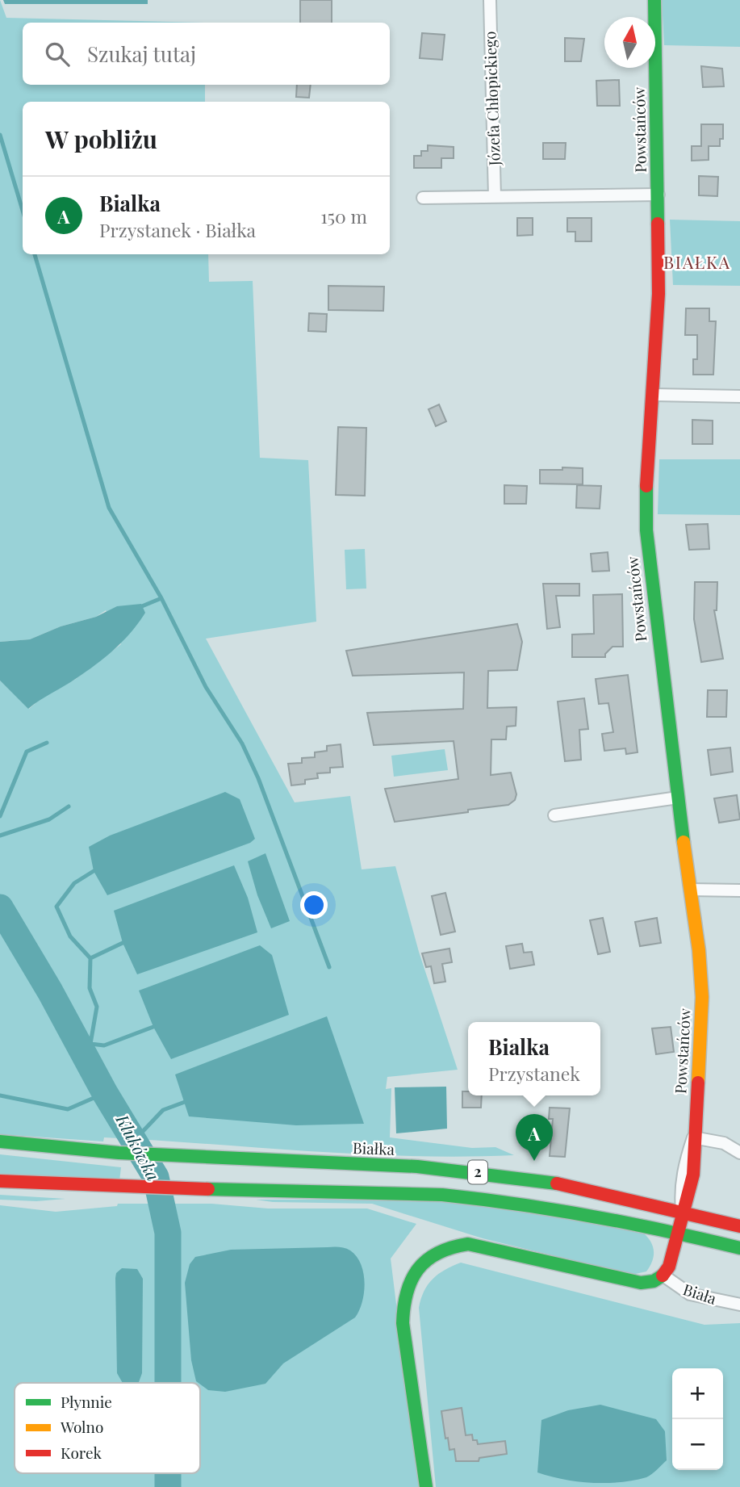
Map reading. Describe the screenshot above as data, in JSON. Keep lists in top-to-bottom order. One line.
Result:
{"streets":{"main road":["Powstańców","Białka","2"],"street":["Józefa Chłopickiego","Biała"]},"crossings":[["Powstańców","Białka"],["Powstańców","2"],["Powstańców","Biała"]],"districts":["BIAŁKA"],"water":["Klukówka"],"legend":["Płynnie","Wolno","Korek"],"north":"top","page":{"search":"Szukaj tutaj","heading":"W pobliżu","list":[{"mark":"A","name":"Bialka","note":"Przystanek · Białka","value":"150 m"}],"popup":["Bialka","Przystanek"],"pins":"A","map_buttons":["+","−"]}}
